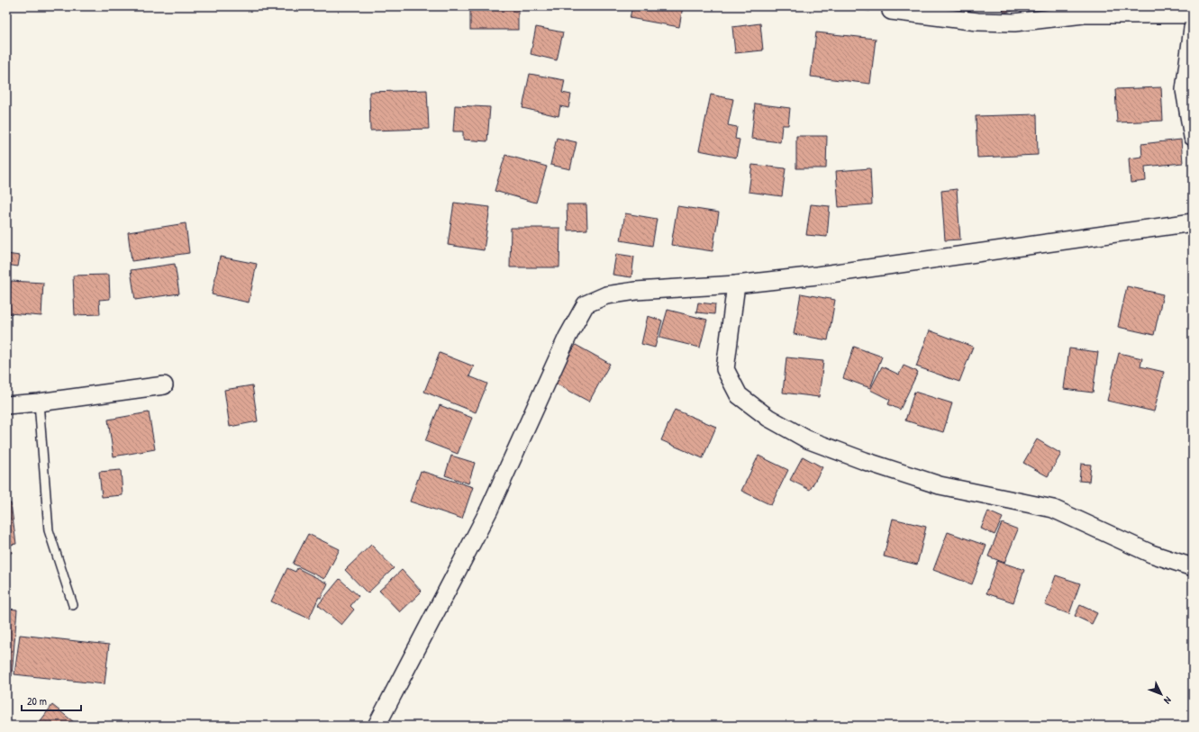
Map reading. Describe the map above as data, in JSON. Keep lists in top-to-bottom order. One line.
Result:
{"scale_bar":"20 m","north":"bottom right"}
